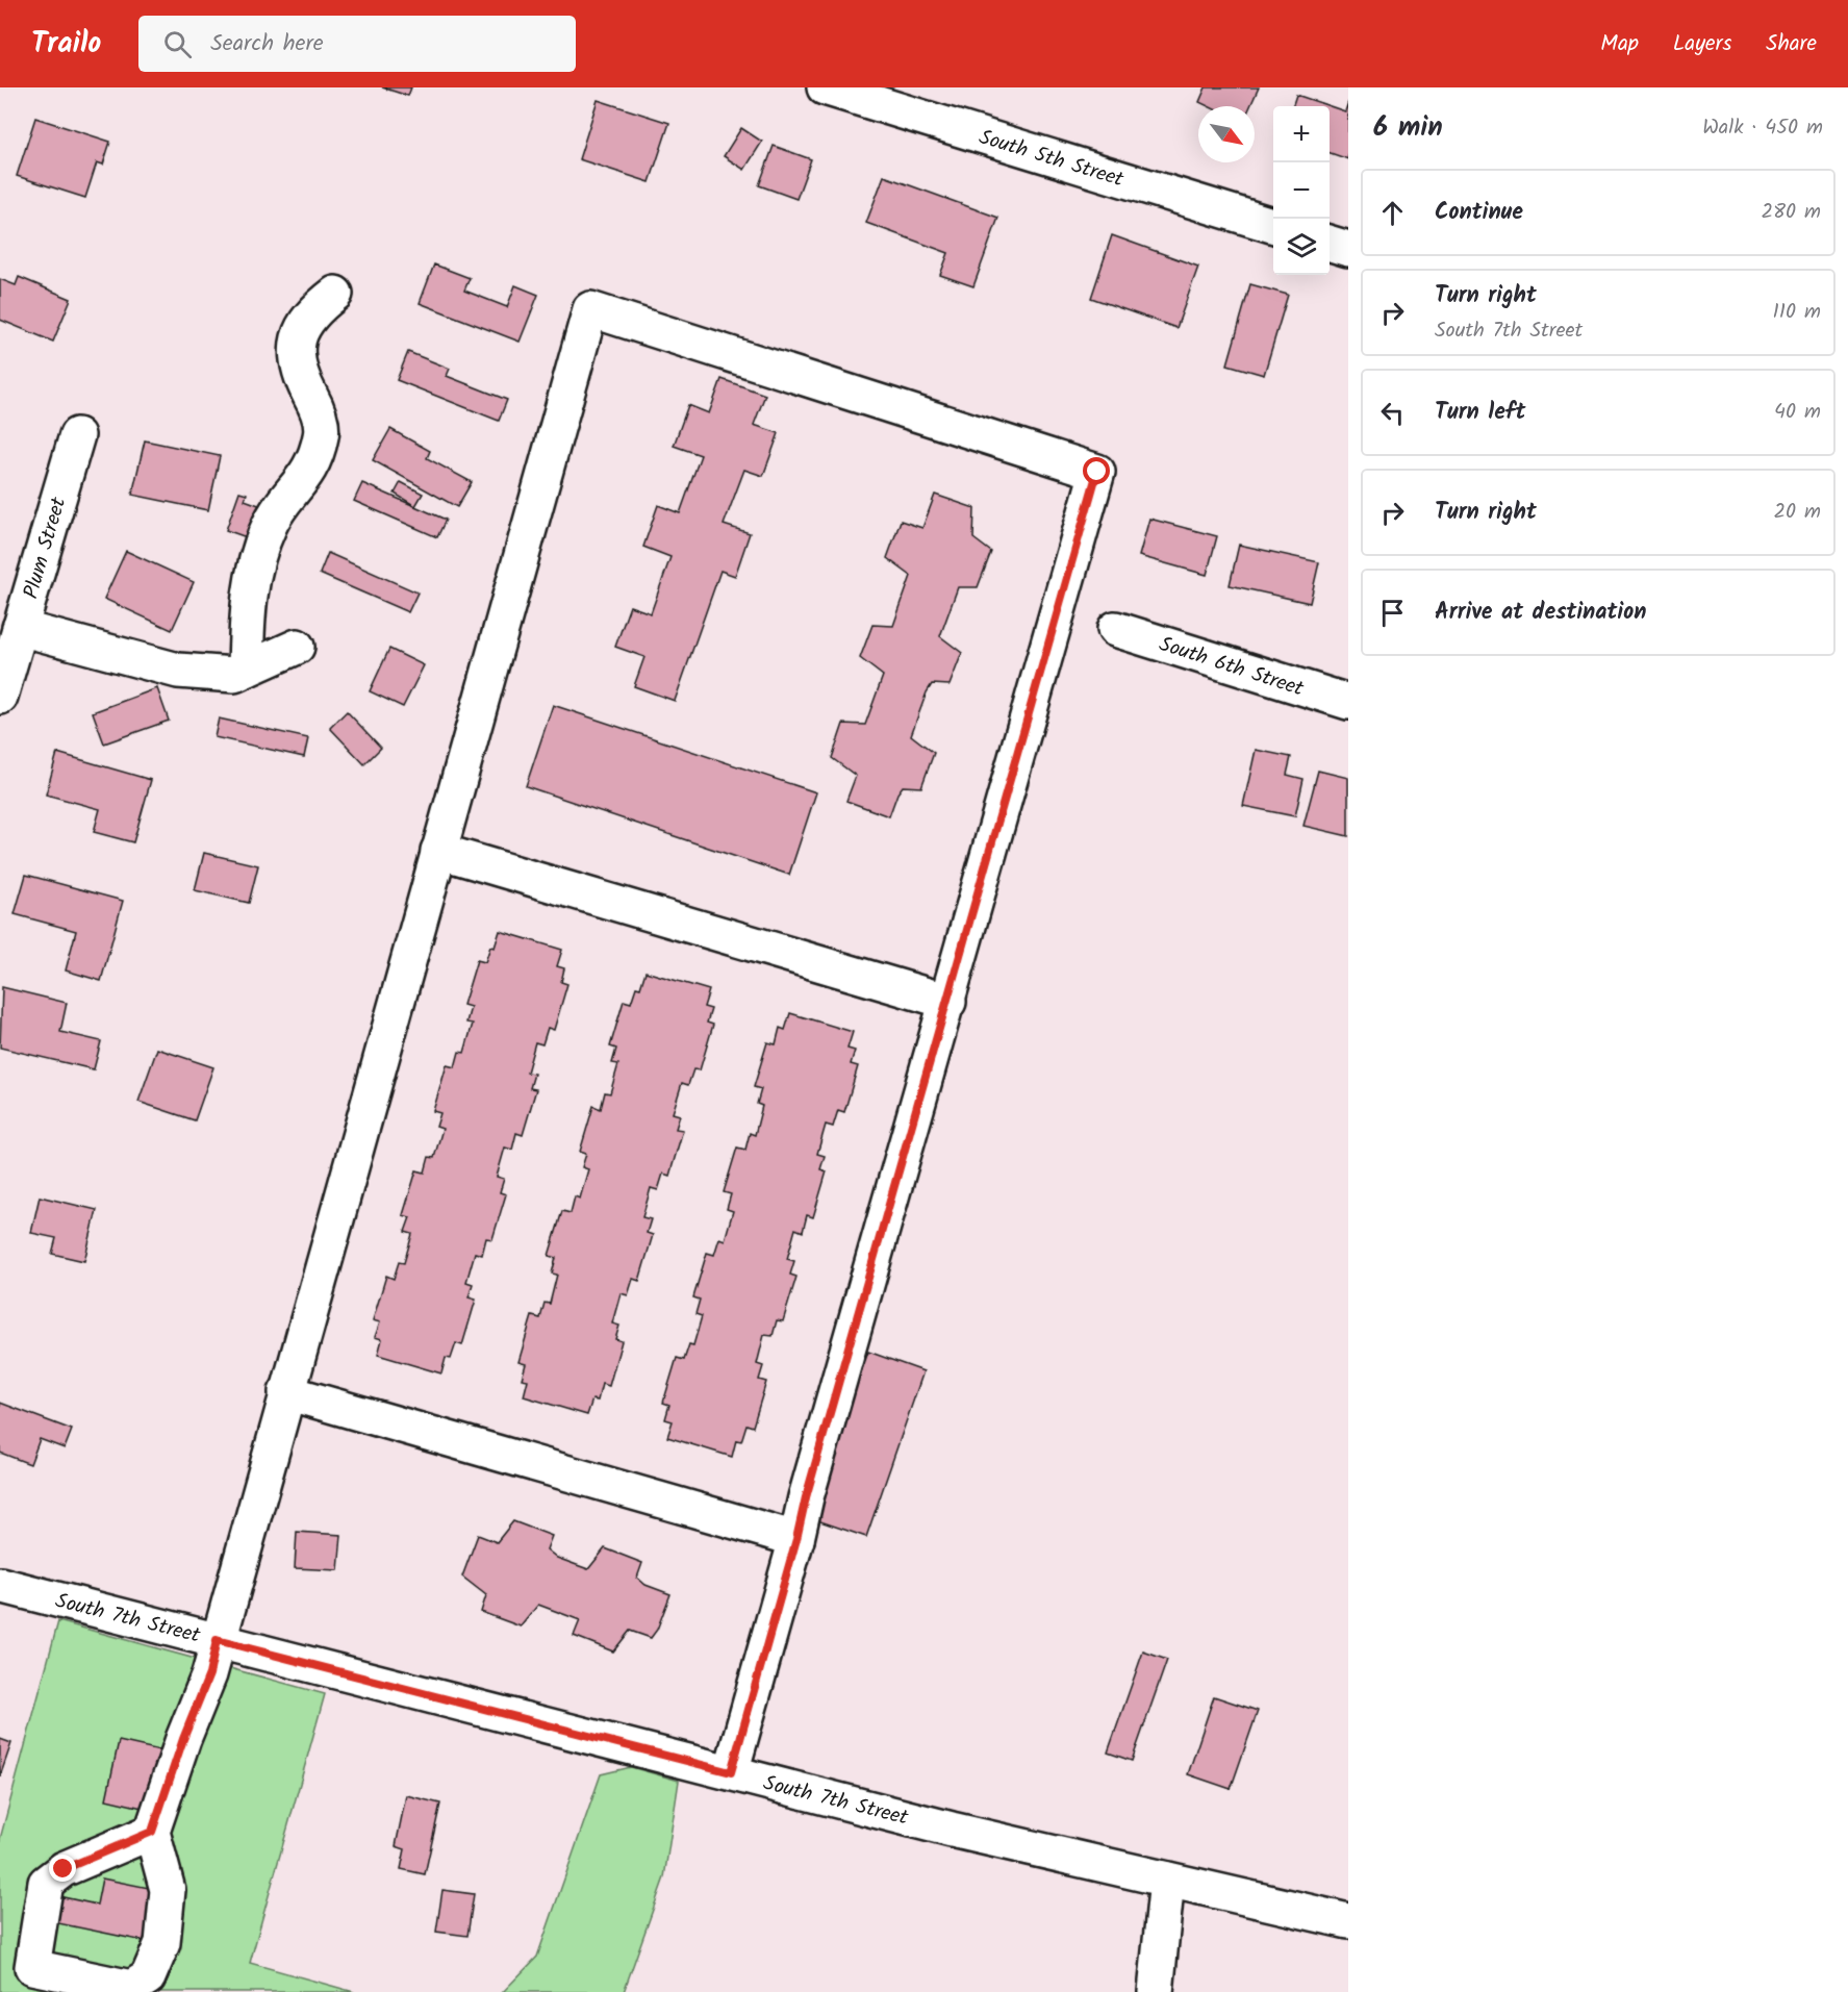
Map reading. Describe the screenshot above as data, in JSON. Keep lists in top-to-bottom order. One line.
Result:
{"streets":{"street":["South 5th Street","Plum Street","South 6th Street","South 7th Street"]},"north":"bottom right","page":{"header":"Trailo","search":"Search here","nav":["Map","Layers","Share"],"heading":["6 min","Walk · 450 m"],"map_buttons":["+","−"],"list":[["Continue","280 m"],["Turn right","South 7th Street","110 m"],["Turn left","40 m"],["Turn right","20 m"],"Arrive at destination"]}}
